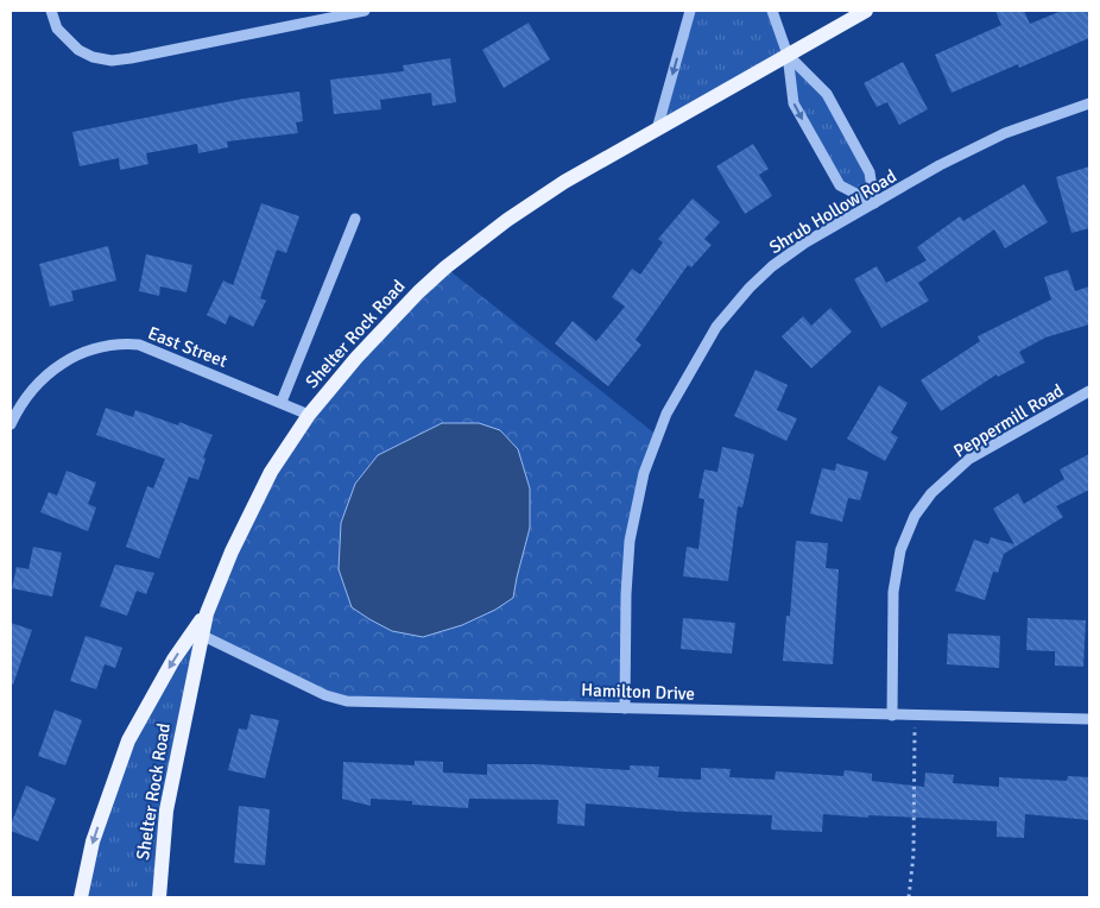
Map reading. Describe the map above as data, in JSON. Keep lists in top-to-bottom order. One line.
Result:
{"streets":{"main road":["Shelter Rock Road"],"street":["Shrub Hollow Road","East Street","Peppermill Road","Hamilton Drive"]},"crossings":[["Shrub Hollow Road","Hamilton Drive"],["Shelter Rock Road","East Street"],["Shelter Rock Road","Hamilton Drive"],["Peppermill Road","Hamilton Drive"]]}
